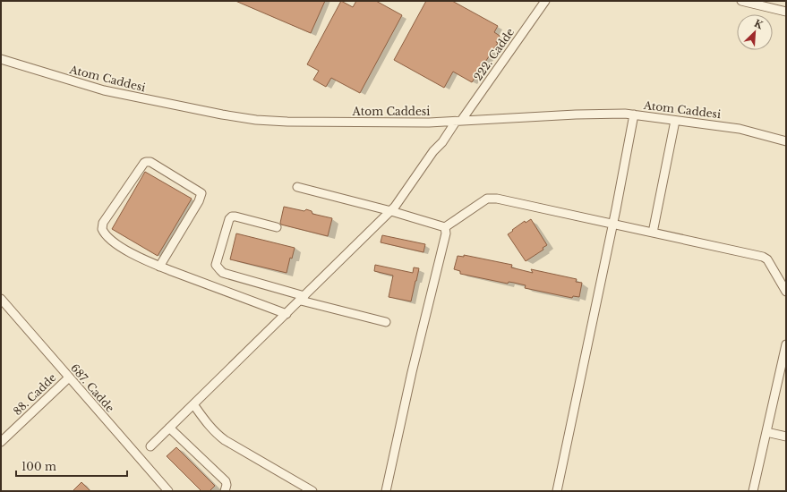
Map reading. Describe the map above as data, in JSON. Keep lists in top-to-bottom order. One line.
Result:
{"streets":{"street":["222. Cadde","Atom Caddesi","687. Cadde","88. Cadde"]},"crossings":[["222. Cadde","Atom Caddesi"],["687. Cadde","88. Cadde"]],"scale_bar":"100 m","north":"top right"}
